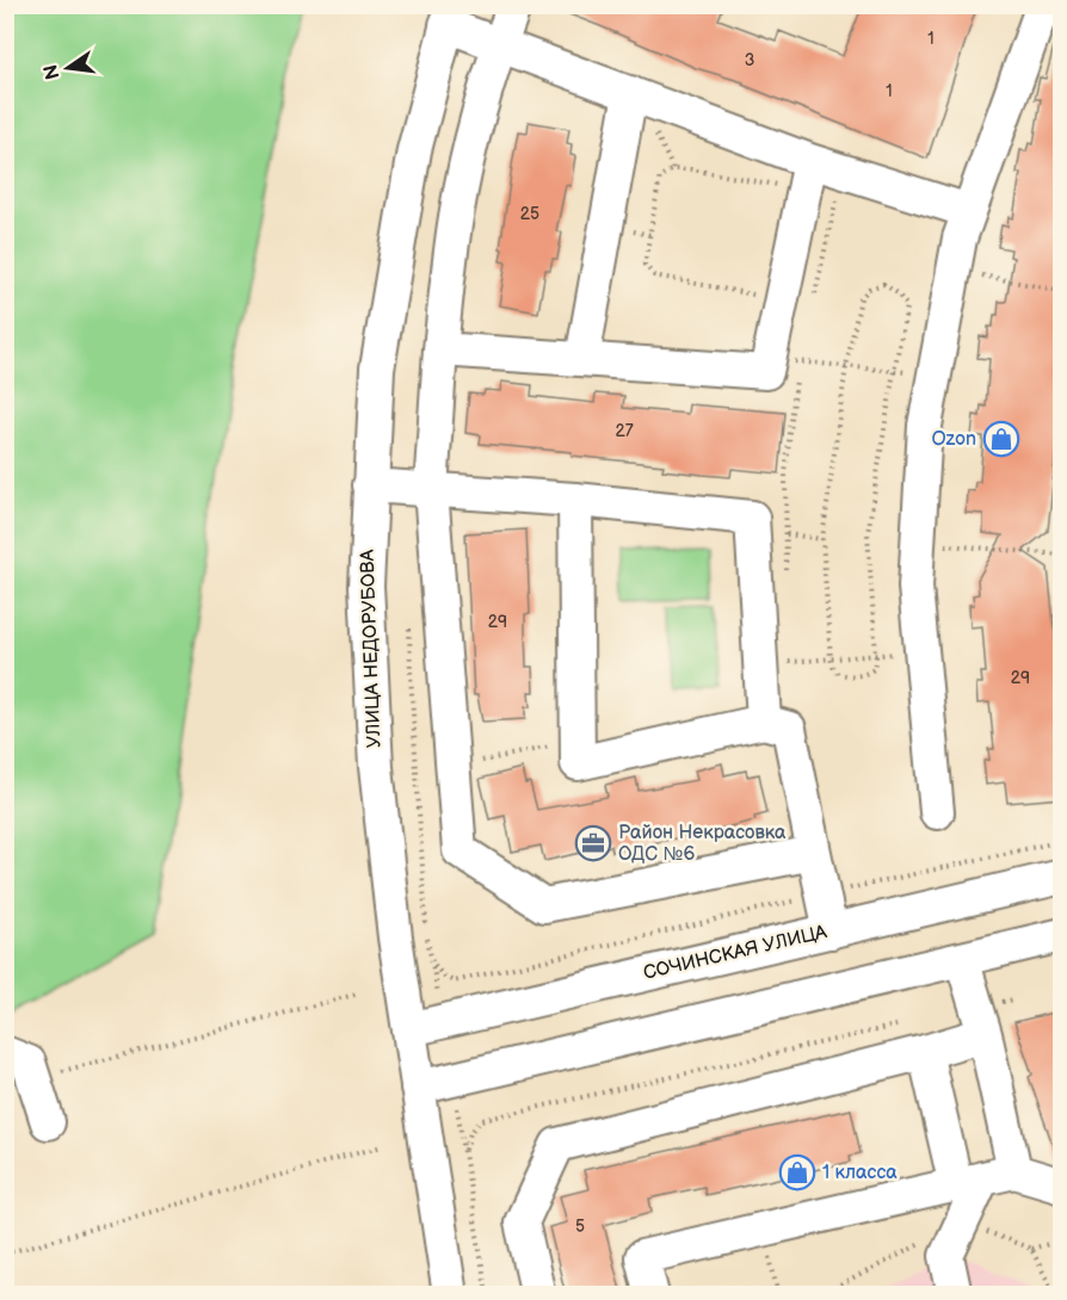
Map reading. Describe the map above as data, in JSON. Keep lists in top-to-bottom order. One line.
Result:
{"streets":{"street":["УЛИЦА НЕДОРУБОВА","СОЧИНСКАЯ УЛИЦА"]},"crossings":[["УЛИЦА НЕДОРУБОВА","СОЧИНСКАЯ УЛИЦА"]],"places":{"shop":["Ozon","1 класса"],"office":["Район Некрасовка ОДС №6"]},"house_numbers":["1","3","1","25","27","29","29","5"],"north":"left"}
